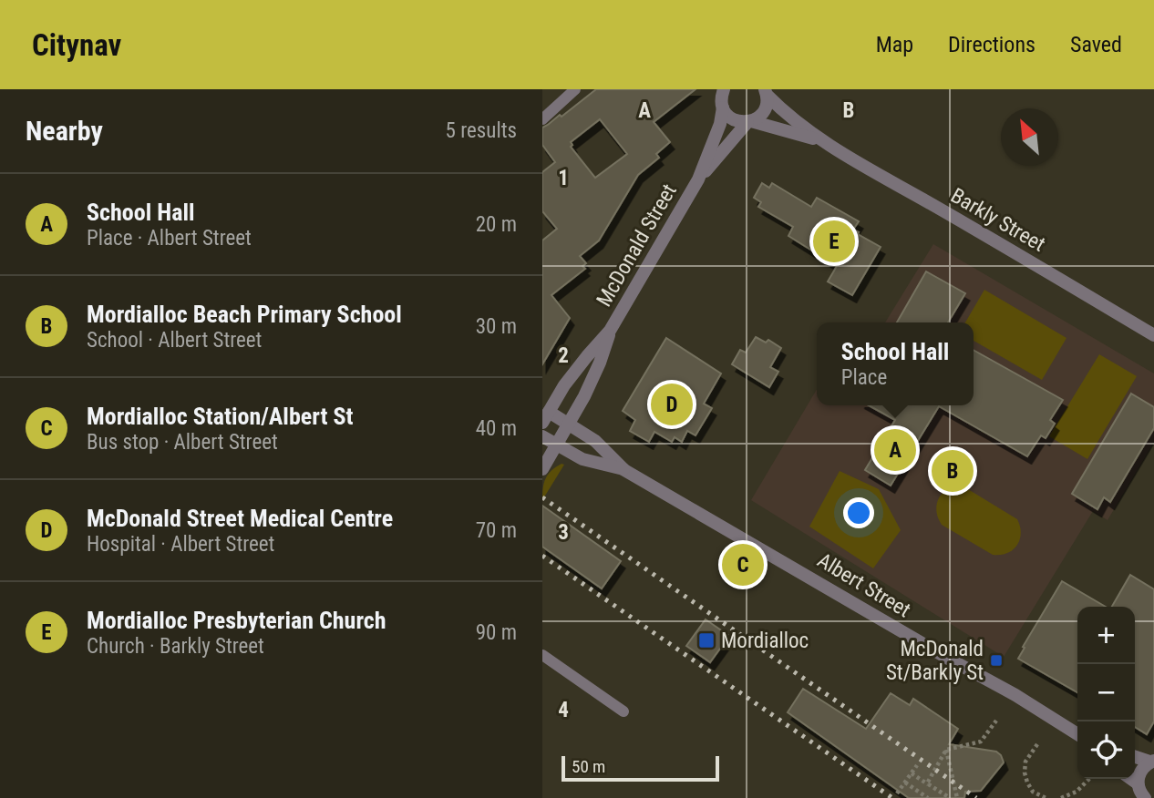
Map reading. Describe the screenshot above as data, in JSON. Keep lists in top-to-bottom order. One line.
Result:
{"streets":{"street":["Barkly Street","McDonald Street","Albert Street"]},"crossings":[["Barkly Street","McDonald Street"],["McDonald Street","Albert Street"]],"places":{"transit":["Mordialloc","McDonald St/Barkly St"]},"scale_bar":"50 m","north":"top left","page":{"header":"Citynav","nav":["Map","Directions","Saved"],"heading":["Nearby","5 results"],"list":[{"mark":"A","name":"School Hall","note":"Place · Albert Street","value":"20 m"},{"mark":"B","name":"Mordialloc Beach Primary School","note":"School · Albert Street","value":"30 m"},{"mark":"C","name":"Mordialloc Station/Albert St","note":"Bus stop · Albert Street","value":"40 m"},{"mark":"D","name":"McDonald Street Medical Centre","note":"Hospital · Albert Street","value":"70 m"},{"mark":"E","name":"Mordialloc Presbyterian Church","note":"Church · Barkly Street","value":"90 m"}],"pins":["E","D","A","B","C"],"popup":["School Hall","Place"],"map_buttons":["+","−"],"scale":"50 m"},"grid":{"columns":["A","B"],"rows":["1","2","3","4"]}}
